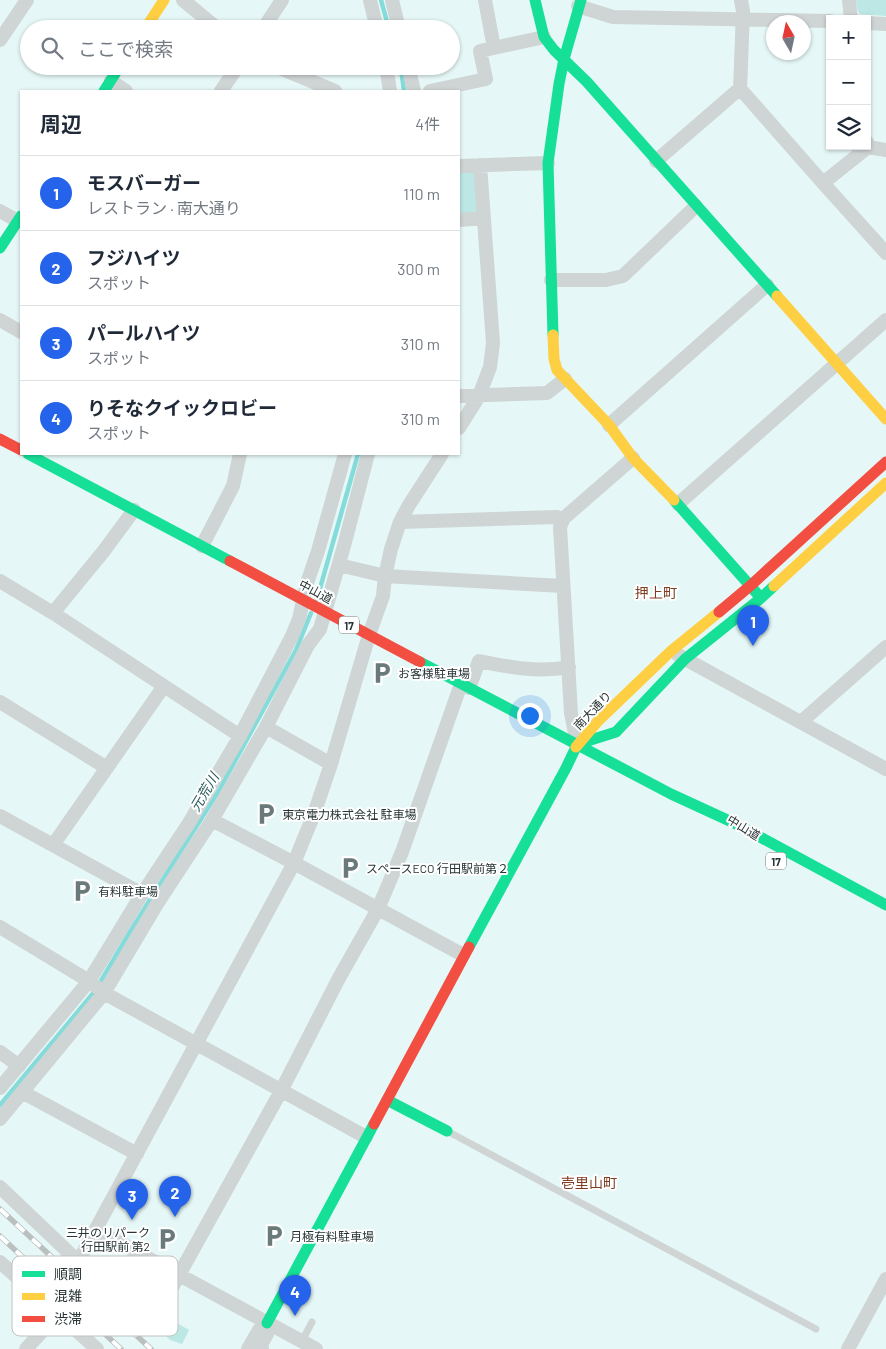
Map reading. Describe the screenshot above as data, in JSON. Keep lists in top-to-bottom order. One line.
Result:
{"streets":{"main road":["中山道","17","南大通り"]},"crossings":[["中山道","南大通り"]],"districts":["押上町","壱里山町"],"water":["元荒川"],"places":{"parking":["お客様駐車場","東京電力株式会社 駐車場","スペースECO 行田駅前第２","有料駐車場","月極有料駐車場","三井のリパーク 行田駅前 第2"]},"legend":["順調","混雑","渋滞"],"north":"top","page":{"map_buttons":["+","−"],"search":"ここで検索","heading":["周辺","4件"],"list":[{"mark":"1","name":"モスバーガー","note":"レストラン · 南大通り","value":"110 m"},{"mark":"2","name":"フジハイツ","note":"スポット","value":"300 m"},{"mark":"3","name":"パールハイツ","note":"スポット","value":"310 m"},{"mark":"4","name":"りそなクイックロビー","note":"スポット","value":"310 m"}],"pins":["1","2","3","4"]}}
